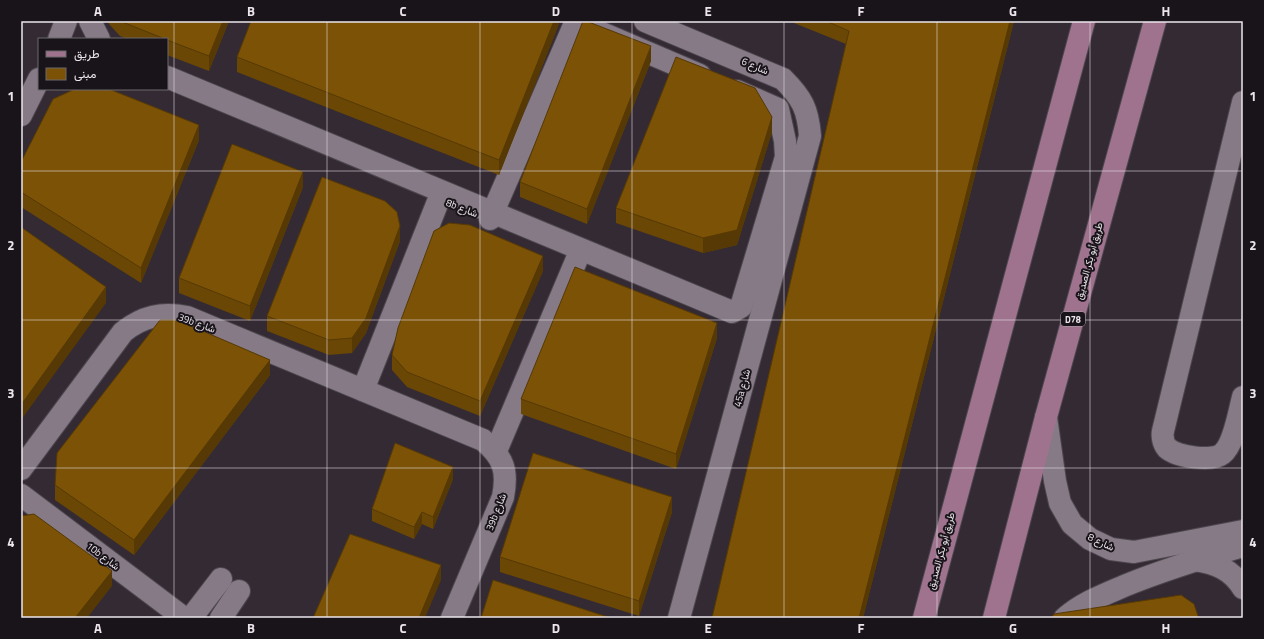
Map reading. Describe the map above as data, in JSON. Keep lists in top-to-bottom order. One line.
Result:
{"streets":{"main road":["طريق أبو بكر الصديق","D78"],"street":["شارع 6","8b شارع","39b شارع","45a شارع","شارع 8","10b شارع"]},"crossings":[["شارع 6","45a شارع"],["8b شارع","45a شارع"],["طريق أبو بكر الصديق","شارع 8"]],"legend":["طريق","مبنى"],"grid":{"columns":["A","B","C","D","E","F","G","H"],"rows":["1","2","3","4"]}}
